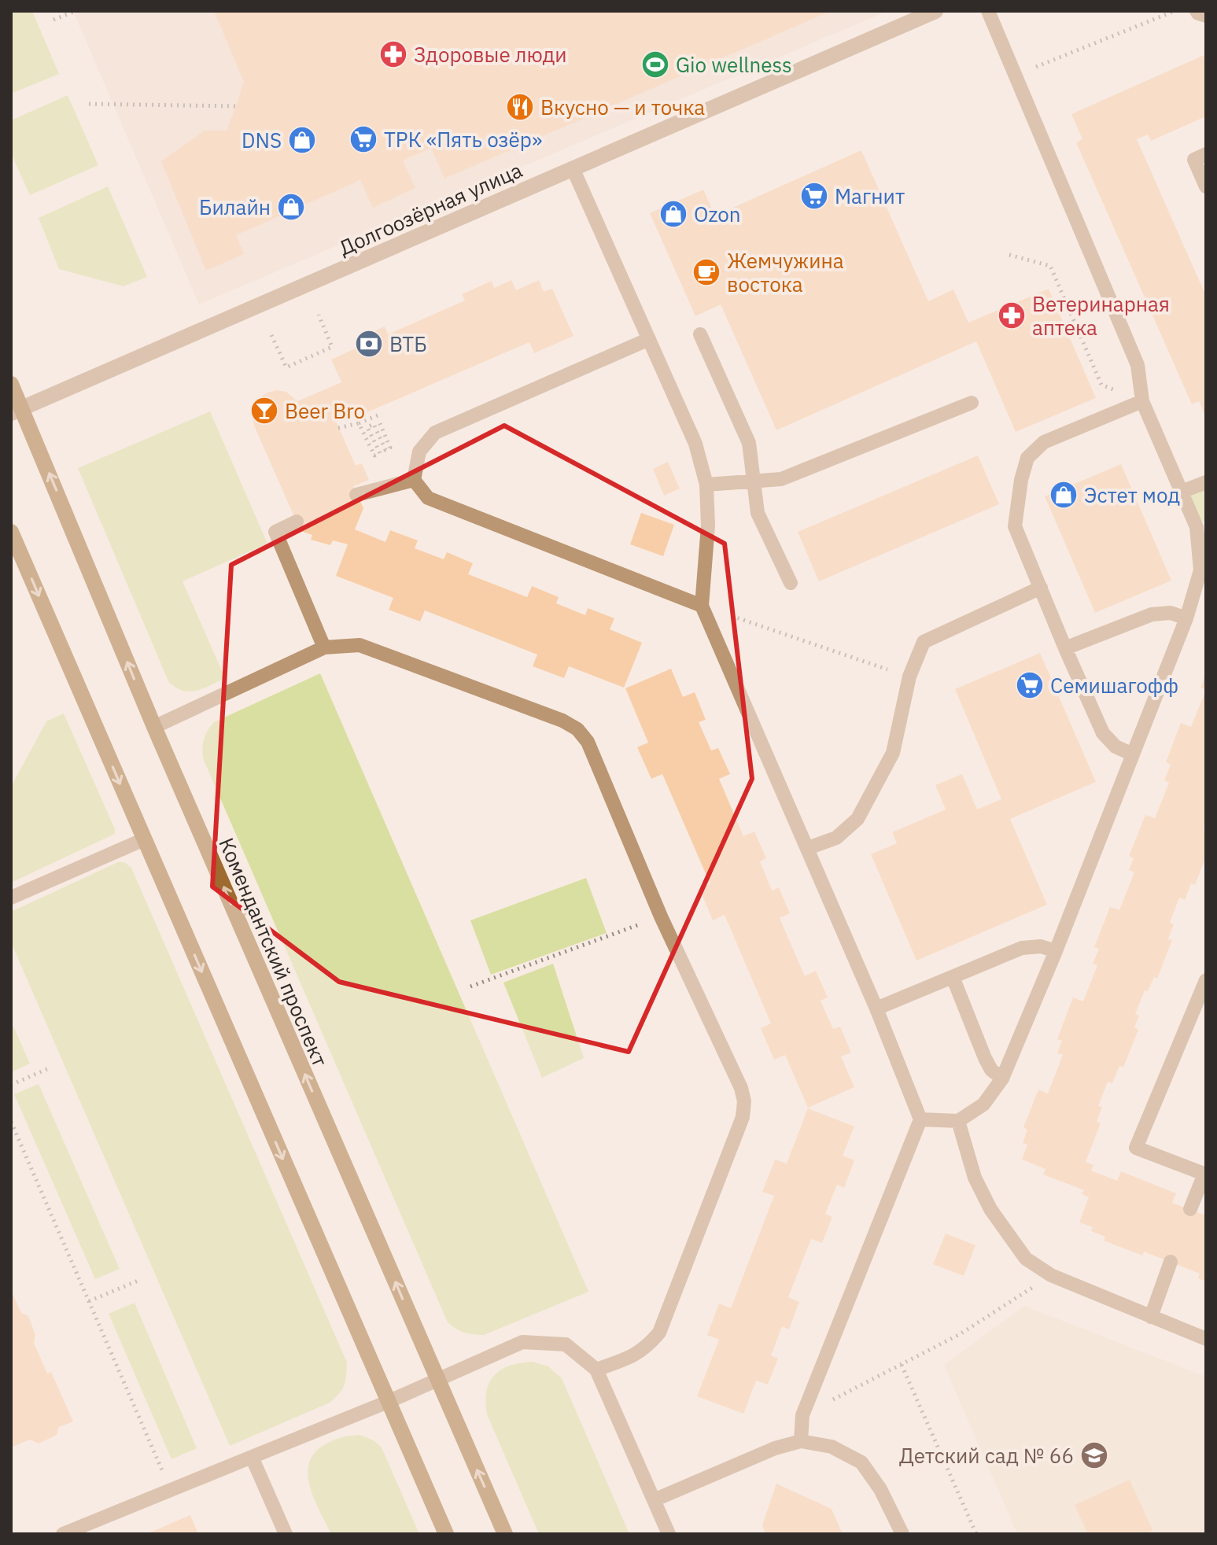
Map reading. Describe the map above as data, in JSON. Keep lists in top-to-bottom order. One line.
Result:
{"streets":{"main road":["Комендантский проспект"],"street":["Долгоозёрная улица"]},"crossings":[["Долгоозёрная улица","Комендантский проспект"]],"places":{"pharmacy":["Здоровые люди","Ветеринарная аптека"],"sports":["Gio wellness"],"restaurant":["Вкусно — и точка"],"supermarket":["ТРК «Пять озёр»","Магнит","Семишагофф"],"shop":["DNS","Билайн","Ozon","Эстет мод"],"cafe":["Жемчужина востока"],"bank":["ВТБ"],"bar":["Beer Bro"],"school or university":["Детский сад № 66"]}}
